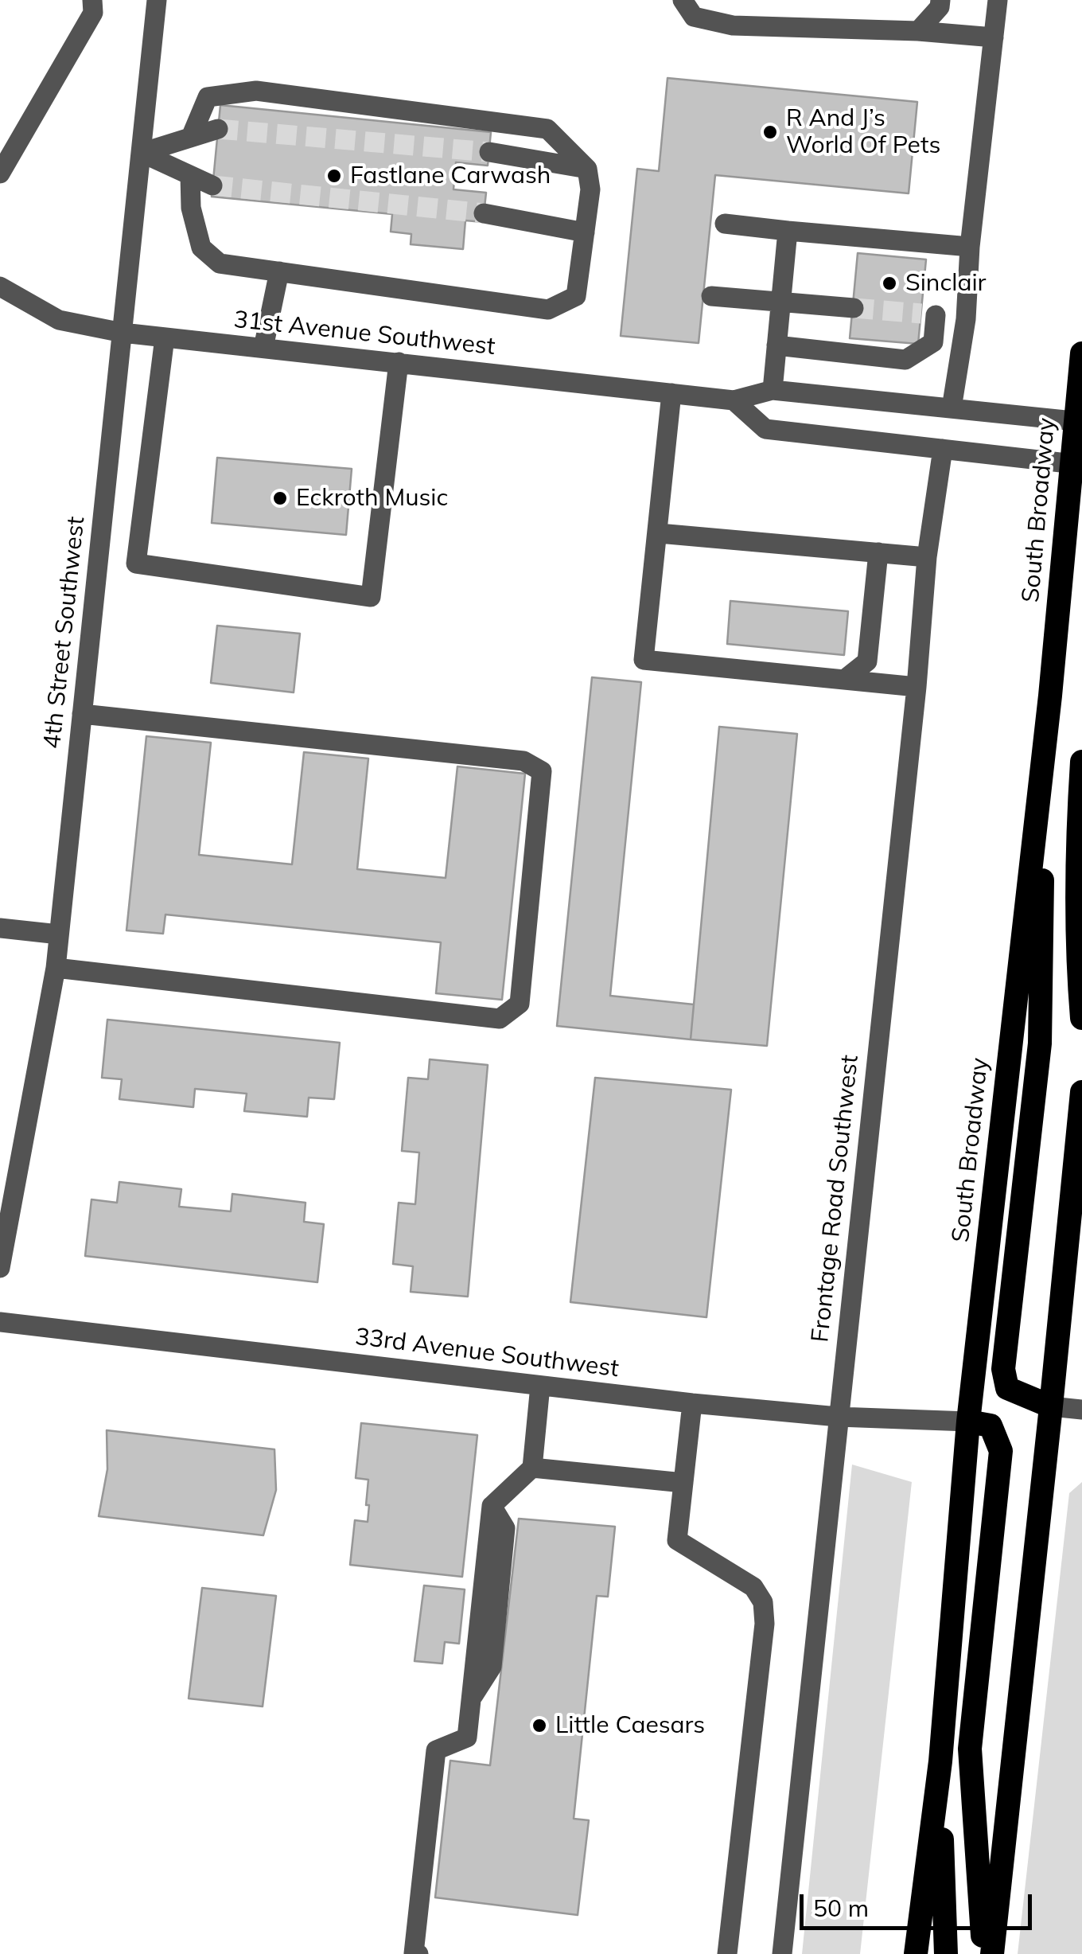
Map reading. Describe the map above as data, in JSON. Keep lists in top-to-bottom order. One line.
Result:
{"streets":{"highway":["South Broadway"],"street":["31st Avenue Southwest","4th Street Southwest","Frontage Road Southwest","33rd Avenue Southwest"]},"crossings":[["31st Avenue Southwest","South Broadway"],["31st Avenue Southwest","4th Street Southwest"],["South Broadway","33rd Avenue Southwest"],["Frontage Road Southwest","33rd Avenue Southwest"]],"places":["R And J’s World Of Pets","Fastlane Carwash","Sinclair","Eckroth Music","Little Caesars"],"scale_bar":"50 m"}
